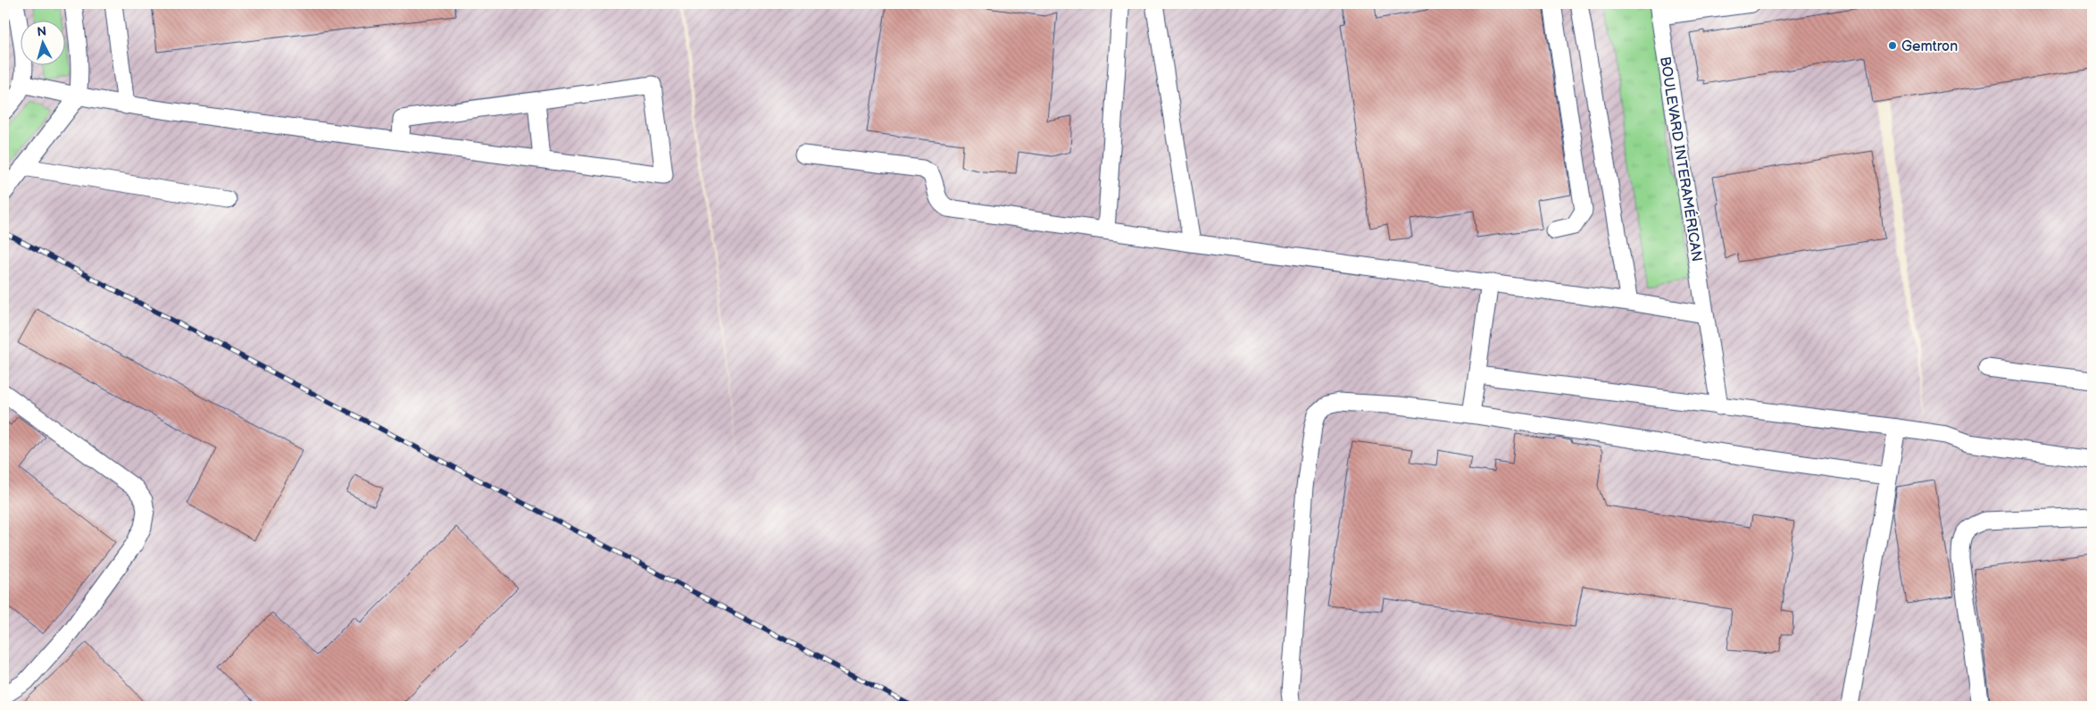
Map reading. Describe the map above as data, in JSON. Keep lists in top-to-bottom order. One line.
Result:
{"streets":{"street":["BOULEVARD INTERAMÉRICAN"]},"places":["Gemtron"],"north":"top"}
